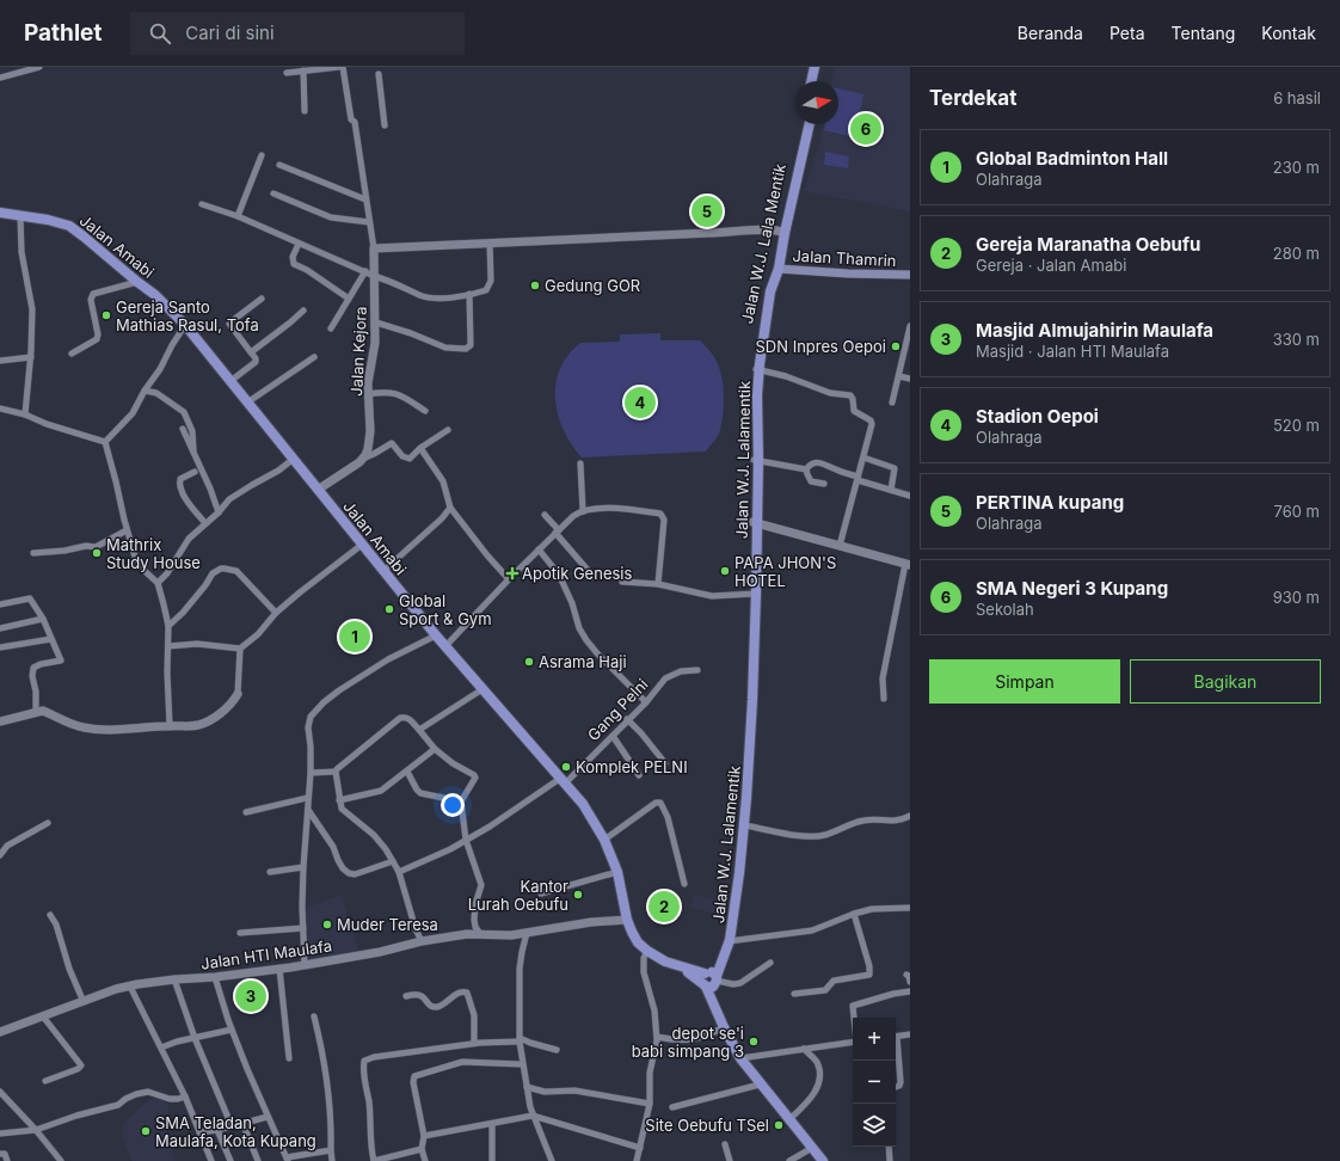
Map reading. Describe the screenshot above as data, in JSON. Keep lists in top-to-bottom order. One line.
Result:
{"streets":{"main road":["Jalan W.J. Lala Mentik","Jalan Amabi","Jalan Thamrin","Jalan W.J. Lalamentik"],"street":["Jalan Kejora","Gang Pelni","Jalan HTI Maulafa"]},"crossings":[["Jalan W.J. Lala Mentik","Jalan Amabi"],["Jalan W.J. Lala Mentik","Jalan Thamrin"],["Jalan W.J. Lala Mentik","Jalan W.J. Lalamentik"],["Jalan Amabi","Gang Pelni"],["Jalan Amabi","Jalan HTI Maulafa"]],"places":{"other":["Gedung GOR","Gereja Santo Mathias Rasul, Tofa","SDN Inpres Oepoi","Mathrix Study House","PAPA JHON'S HOTEL","Global Sport & Gym","Asrama Haji","Komplek PELNI","Kantor Lurah Oebufu","Muder Teresa","depot se'i babi simpang 3","Site Oebufu TSel","SMA Teladan, Maulafa, Kota Kupang"],"health":["Apotik Genesis"]},"north":"right","page":{"header":"Pathlet","search":"Cari di sini","nav":["Beranda","Peta","Tentang","Kontak"],"heading":["Terdekat","6 hasil"],"pins":["6","5","4","1","2","3"],"list":[{"mark":"1","name":"Global Badminton Hall","note":"Olahraga","value":"230 m"},{"mark":"2","name":"Gereja Maranatha Oebufu","note":"Gereja · Jalan Amabi","value":"280 m"},{"mark":"3","name":"Masjid Almujahirin Maulafa","note":"Masjid · Jalan HTI Maulafa","value":"330 m"},{"mark":"4","name":"Stadion Oepoi","note":"Olahraga","value":"520 m"},{"mark":"5","name":"PERTINA kupang","note":"Olahraga","value":"760 m"},{"mark":"6","name":"SMA Negeri 3 Kupang","note":"Sekolah","value":"930 m"}],"buttons":["Simpan","Bagikan"],"map_buttons":["+","−"]}}
